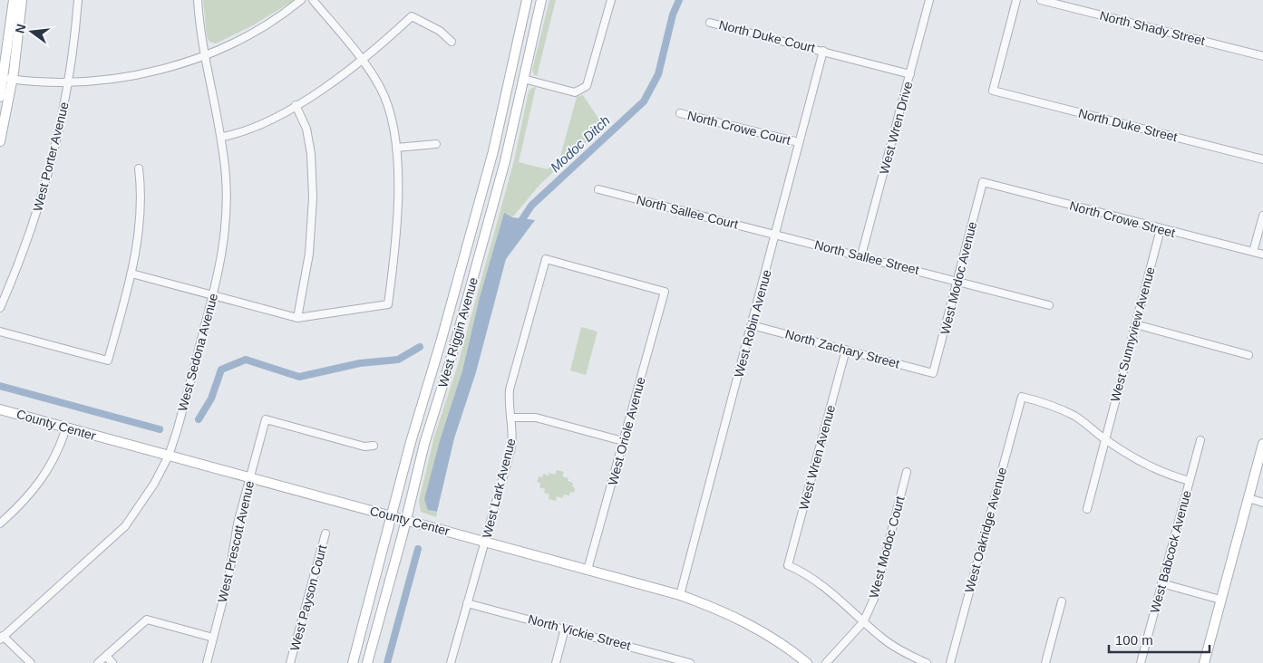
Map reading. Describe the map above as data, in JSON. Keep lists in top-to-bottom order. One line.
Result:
{"streets":{"main road":["West Riggin Avenue","County Center"],"street":["North Shady Street","North Duke Court","North Duke Street","North Crowe Court","West Wren Drive","West Porter Avenue","North Sallee Court","North Crowe Street","North Sallee Street","West Modoc Avenue","West Robin Avenue","West Sunnyview Avenue","North Zachary Street","West Sedona Avenue","West Oriole Avenue","West Wren Avenue","West Lark Avenue","West Oakridge Avenue","West Prescott Avenue","West Modoc Court","West Babcock Avenue","West Payson Court","North Vickie Street"]},"crossings":[["North Duke Court","West Robin Avenue"],["North Crowe Court","West Robin Avenue"],["West Wren Drive","North Sallee Street"],["North Sallee Court","North Sallee Street"],["North Sallee Court","West Robin Avenue"],["North Crowe Street","West Modoc Avenue"],["North Crowe Street","West Sunnyview Avenue"],["North Sallee Street","West Modoc Avenue"],["North Sallee Street","West Robin Avenue"],["West Modoc Avenue","North Zachary Street"],["West Robin Avenue","North Zachary Street"],["West Robin Avenue","County Center"],["West Riggin Avenue","County Center"],["West Sunnyview Avenue","West Oakridge Avenue"],["North Zachary Street","West Wren Avenue"],["West Sedona Avenue","County Center"],["County Center","West Oriole Avenue"],["County Center","West Lark Avenue"],["County Center","West Prescott Avenue"],["West Oriole Avenue","West Lark Avenue"],["West Wren Avenue","West Modoc Court"],["West Lark Avenue","North Vickie Street"]],"water":["Modoc Ditch"],"scale_bar":"100 m","north":"left"}
